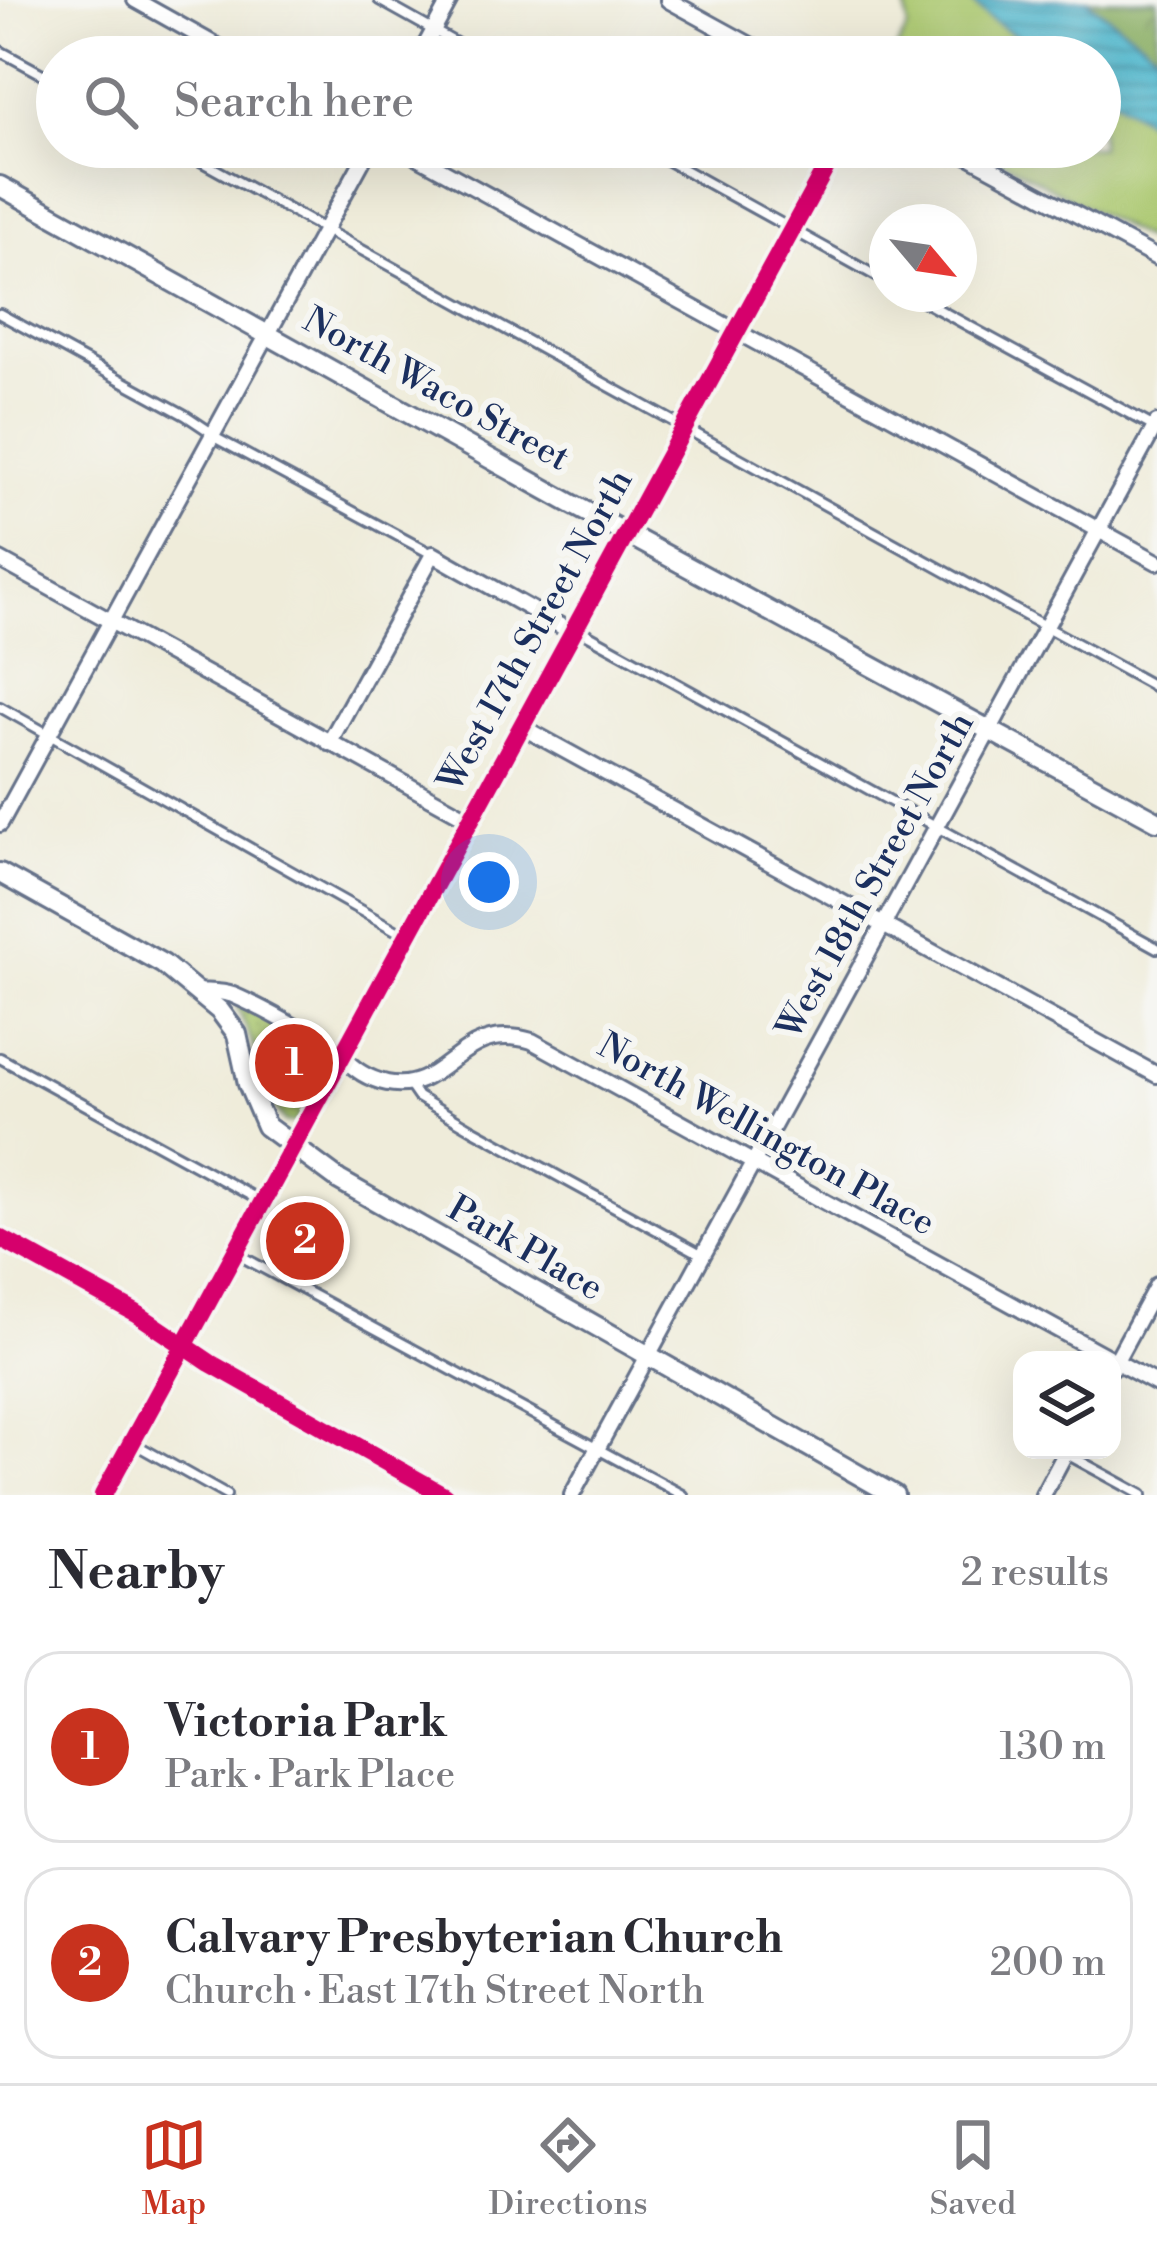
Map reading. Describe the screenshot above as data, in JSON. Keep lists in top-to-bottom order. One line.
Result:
{"streets":{"street":["North Waco Street","West 17th Street North","West 18th Street North","North Wellington Place","Park Place"]},"crossings":[["North Waco Street","West 17th Street North"],["North Waco Street","West 18th Street North"],["West 17th Street North","Park Place"],["West 18th Street North","North Wellington Place"],["West 18th Street North","Park Place"]],"north":"bottom right","page":{"search":"Search here","pins":["1","2"],"heading":["Nearby","2 results"],"list":[{"mark":"1","name":"Victoria Park","note":"Park · Park Place","value":"130 m"},{"mark":"2","name":"Calvary Presbyterian Church","note":"Church · East 17th Street North","value":"200 m"}],"nav":["Map","Directions","Saved"]}}
